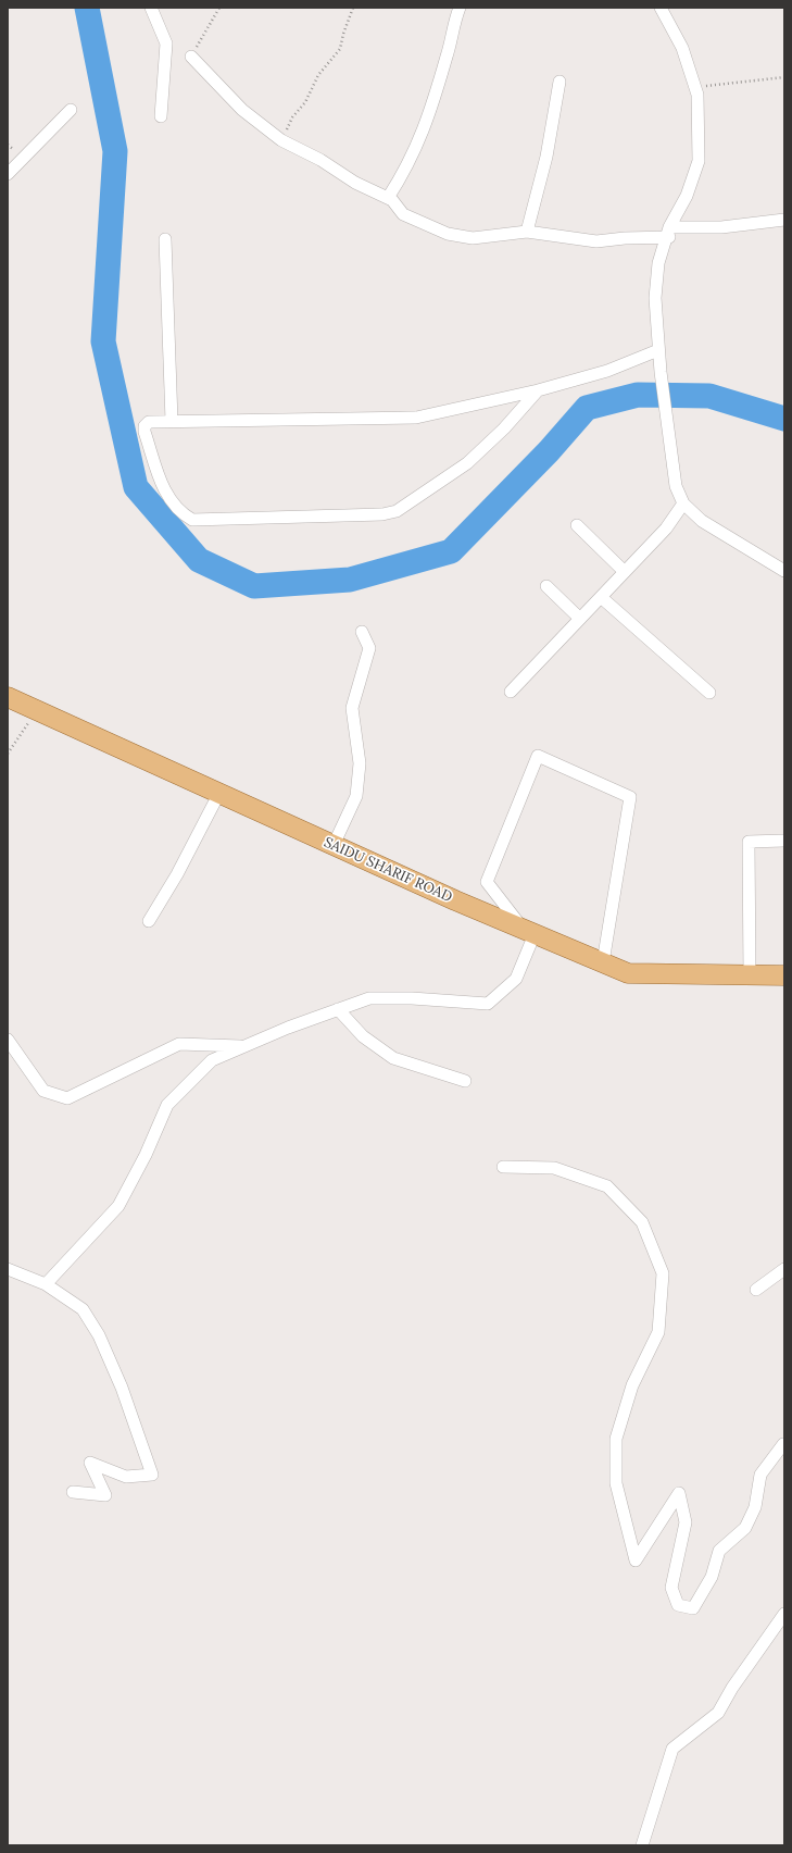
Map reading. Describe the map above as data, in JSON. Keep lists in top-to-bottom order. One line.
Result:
{"streets":{"main road":["SAIDU SHARIF ROAD"]}}
